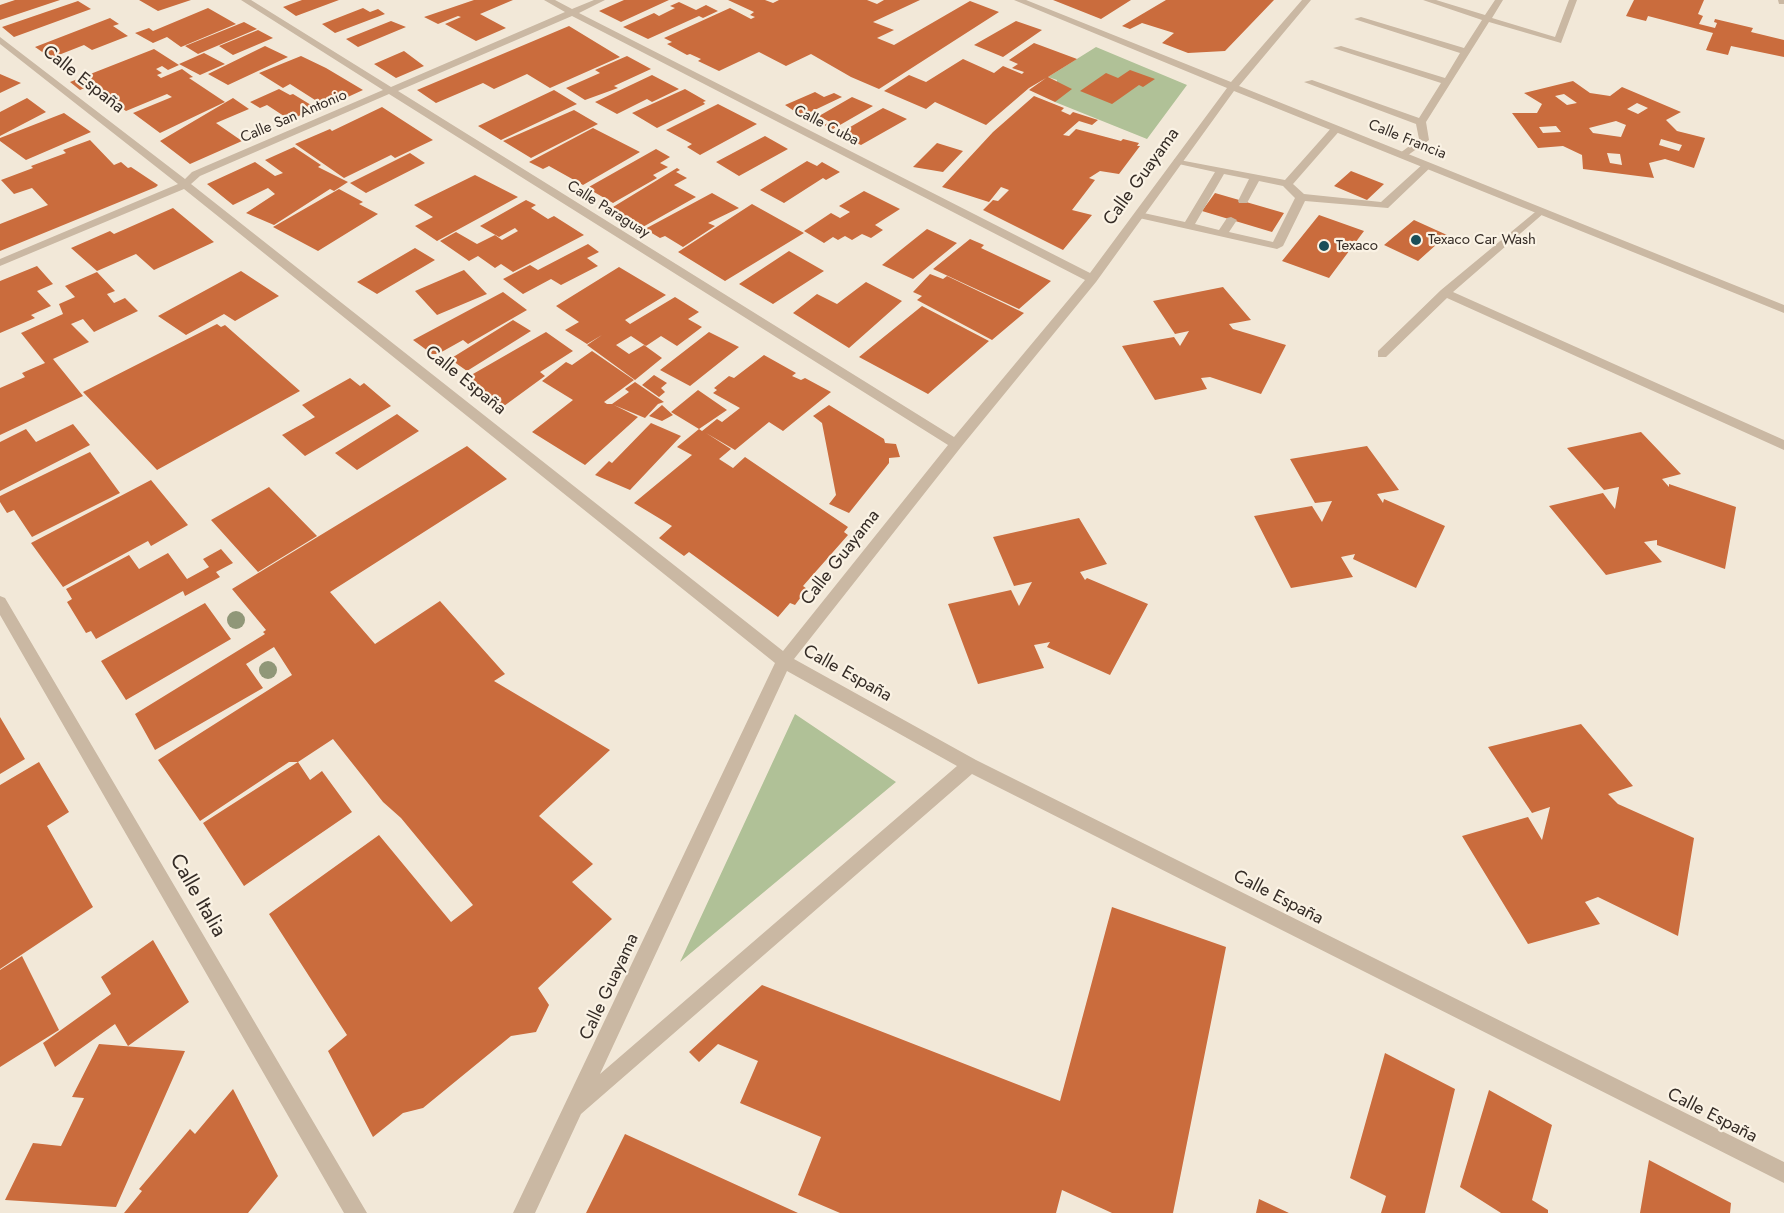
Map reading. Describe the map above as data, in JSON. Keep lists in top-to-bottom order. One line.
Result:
{"streets":{"street":["Calle España","Calle San Antonio","Calle Cuba","Calle Francia","Calle Guayama","Calle Paraguay","Calle Italia"]},"crossings":[["Calle España","Calle San Antonio"],["Calle España","Calle Guayama"],["Calle San Antonio","Calle Cuba"],["Calle San Antonio","Calle Paraguay"],["Calle Cuba","Calle Guayama"],["Calle Francia","Calle Guayama"],["Calle Guayama","Calle Paraguay"]],"places":["Texaco Car Wash","Texaco"]}
